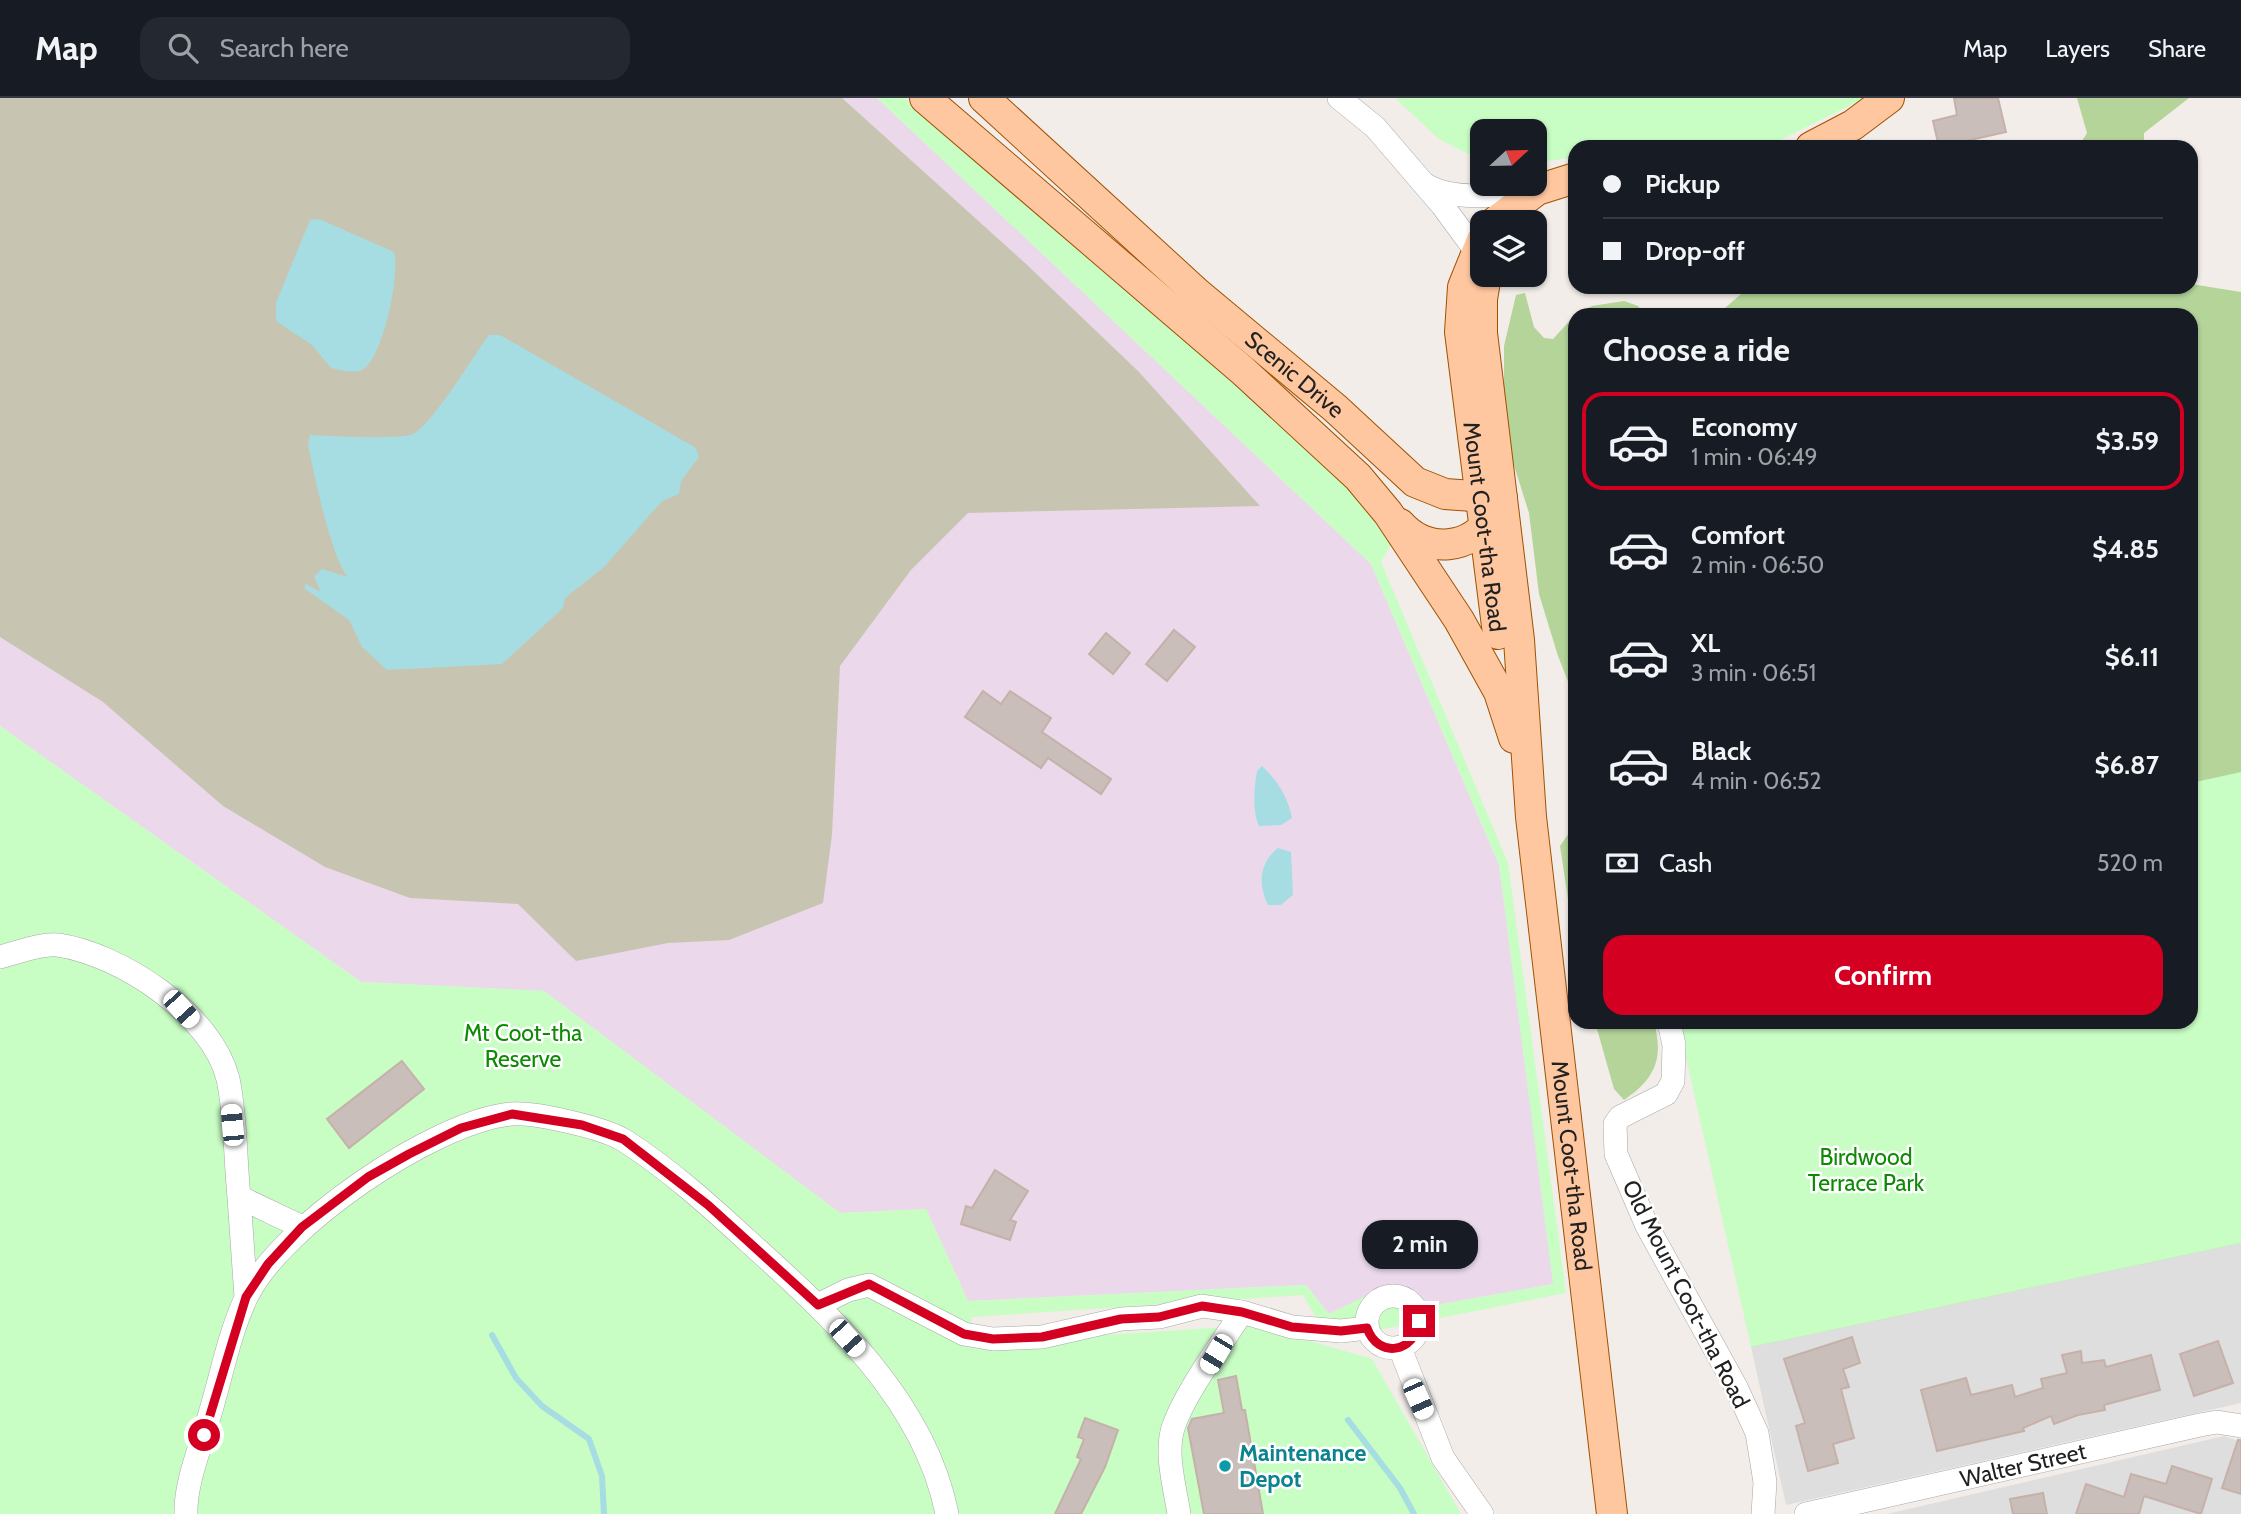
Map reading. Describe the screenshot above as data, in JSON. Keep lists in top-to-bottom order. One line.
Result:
{"streets":{"main road":["Scenic Drive","Mount Coot-tha Road"],"street":["Old Mount Coot-tha Road","Walter Street"]},"crossings":[["Scenic Drive","Mount Coot-tha Road"]],"parks":["Mt Coot-tha Reserve","Birdwood Terrace Park"],"places":["Maintenance Depot"],"north":"right","page":{"header":"Map","search":"Search here","nav":["Map","Layers","Share"],"banner":["Pickup","Drop-off"],"heading":"Choose a ride","list":[{"name":"Economy","note":"1 min · 06:49","value":"$3.59"},{"name":"Comfort","note":"2 min · 06:50","value":"$4.85"},{"name":"XL","note":"3 min · 06:51","value":"$6.11"},{"name":"Black","note":"4 min · 06:52","value":"$6.87"}],"pay":["Cash","520 m"],"buttons":"Confirm","bubble":"2 min"}}
